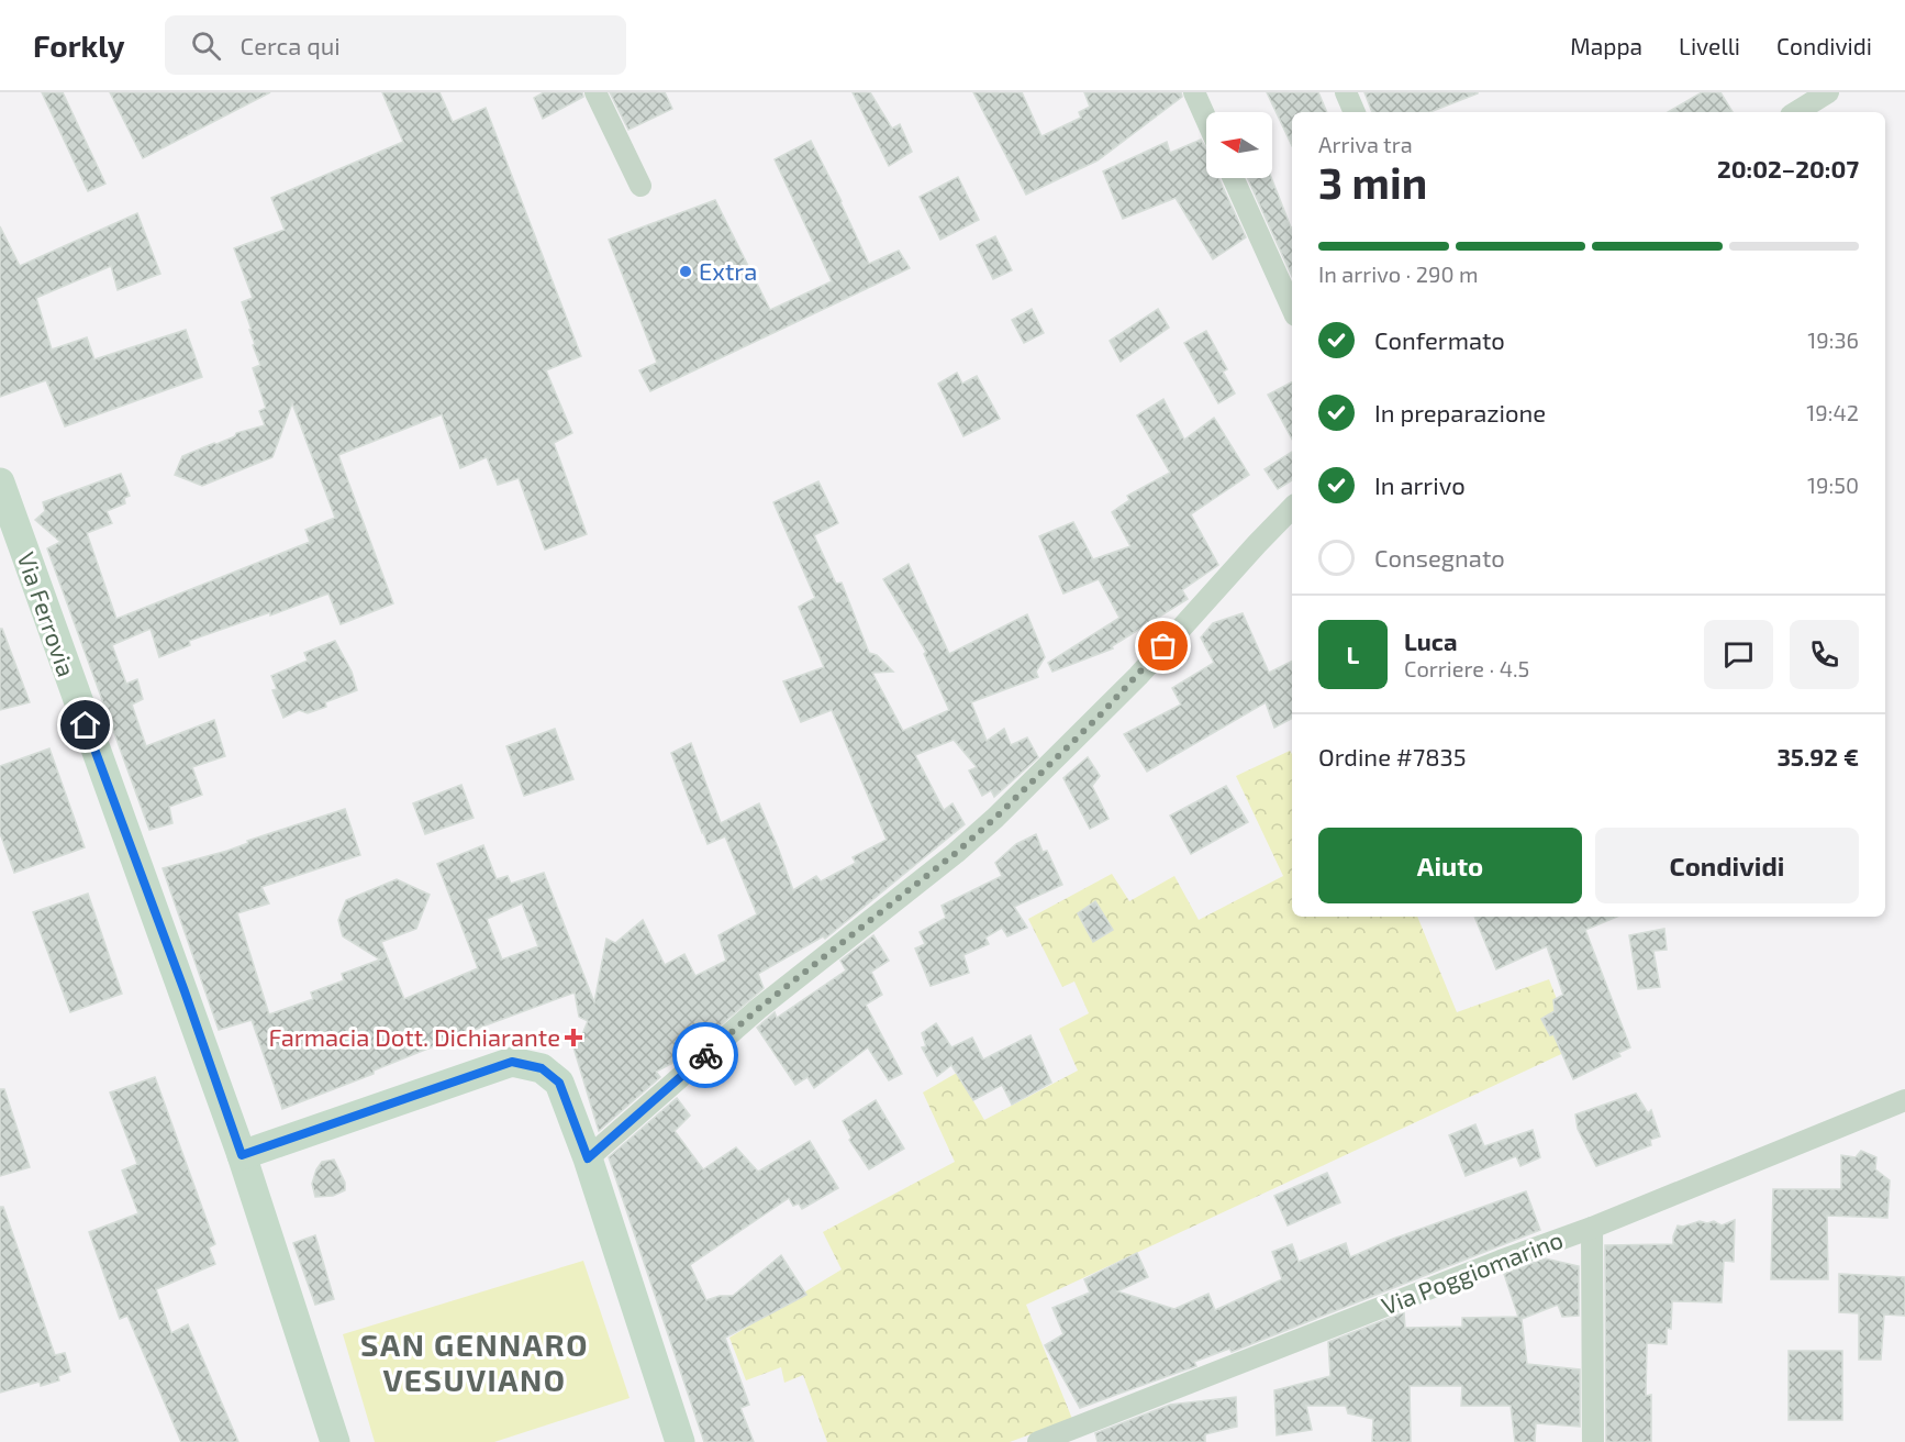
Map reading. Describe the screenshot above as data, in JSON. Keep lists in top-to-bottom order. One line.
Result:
{"streets":{"main road":["Via Ferrovia"],"street":["Via Poggiomarino"]},"districts":["SAN GENNARO VESUVIANO"],"places":{"other":["Extra"],"health":["Farmacia Dott. Dichiarante"]},"north":"left","page":{"header":"Forkly","search":"Cerca qui","nav":["Mappa","Livelli","Condividi"],"heading":["3 min","Arriva tra","20:02–20:07"],"panel":["Luca","Corriere · 4.5","Ordine #7835","35.92 €"],"bar":"In arrivo · 290 m","list":[["Confermato","19:36"],["In preparazione","19:42"],["In arrivo","19:50"],"Consegnato"],"round":"L","buttons":["Aiuto","Condividi"]}}
